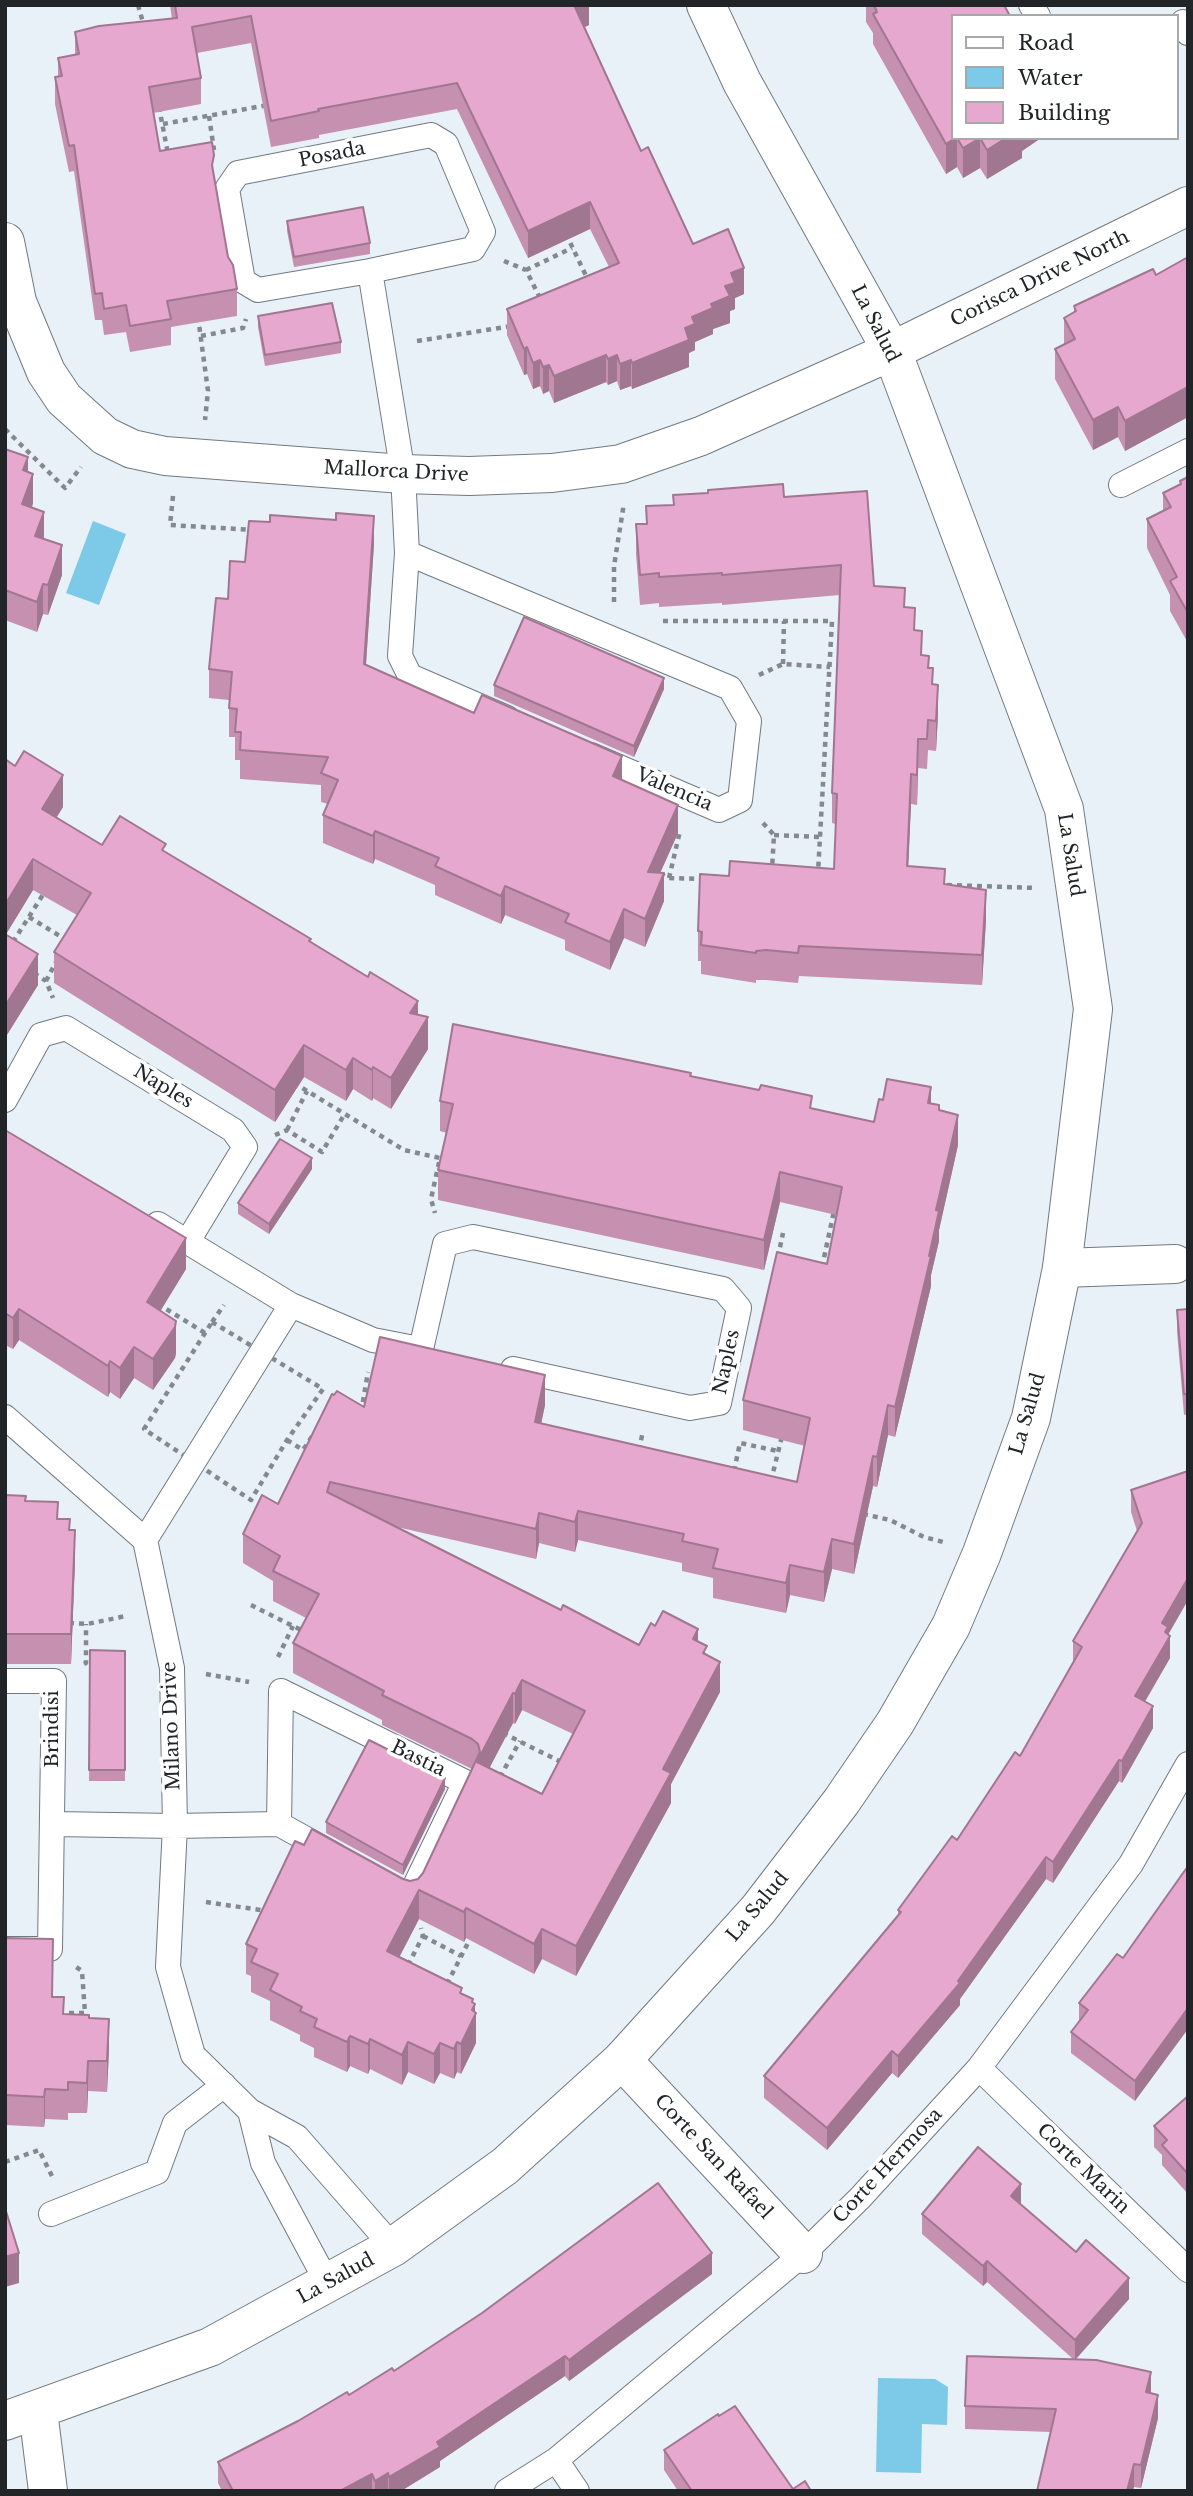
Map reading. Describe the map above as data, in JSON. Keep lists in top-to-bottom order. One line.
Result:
{"streets":{"street":["Corisca Drive North","La Salud","Mallorca Drive","Corte San Rafael"],"lane":["Posada","Valencia","Naples","Milano Drive","Brindisi","Bastia","Corte Hermosa","Corte Marin"]},"crossings":[["Corisca Drive North","La Salud"],["Corisca Drive North","Mallorca Drive"],["La Salud","Mallorca Drive"],["La Salud","Milano Drive"],["La Salud","Corte San Rafael"],["Corte San Rafael","Corte Hermosa"],["Corte Hermosa","Corte Marin"]],"legend":["Road","Water","Building"]}
